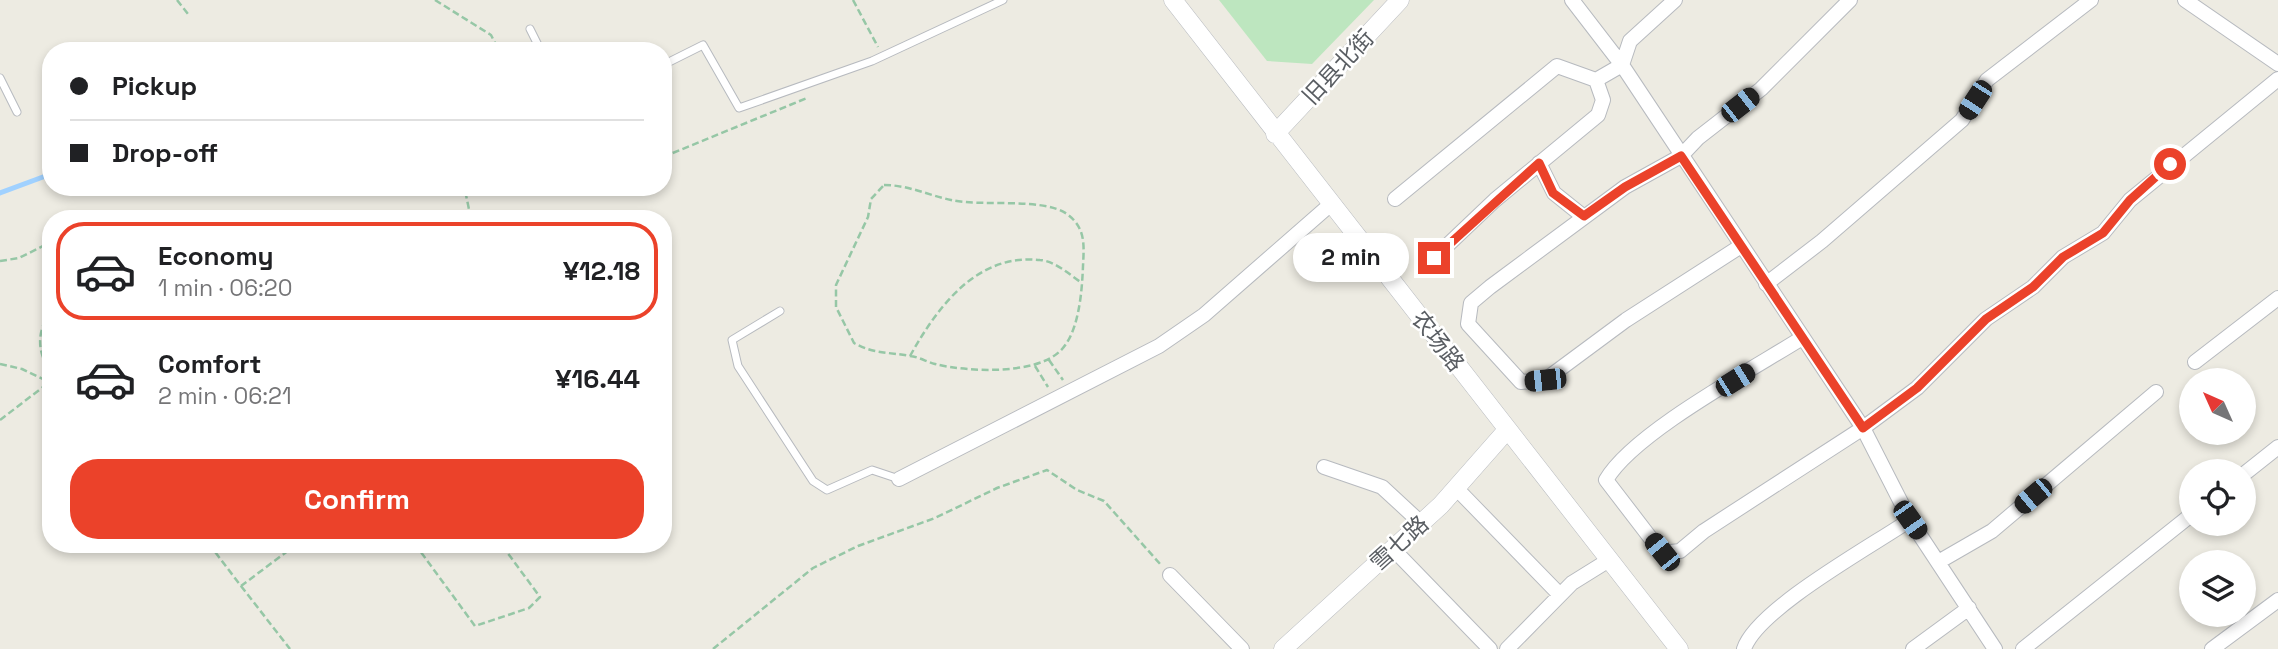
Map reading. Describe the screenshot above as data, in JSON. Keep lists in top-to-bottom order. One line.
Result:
{"streets":{"street":["旧县北街","农场路","雪七路"]},"crossings":[["旧县北街","农场路"],["农场路","雪七路"]],"north":"top left","page":{"banner":["Pickup","Drop-off"],"list":[{"name":"Economy","note":"1 min · 06:20","value":"¥12.18"},{"name":"Comfort","note":"2 min · 06:21","value":"¥16.44"}],"bubble":"2 min","buttons":"Confirm"}}
